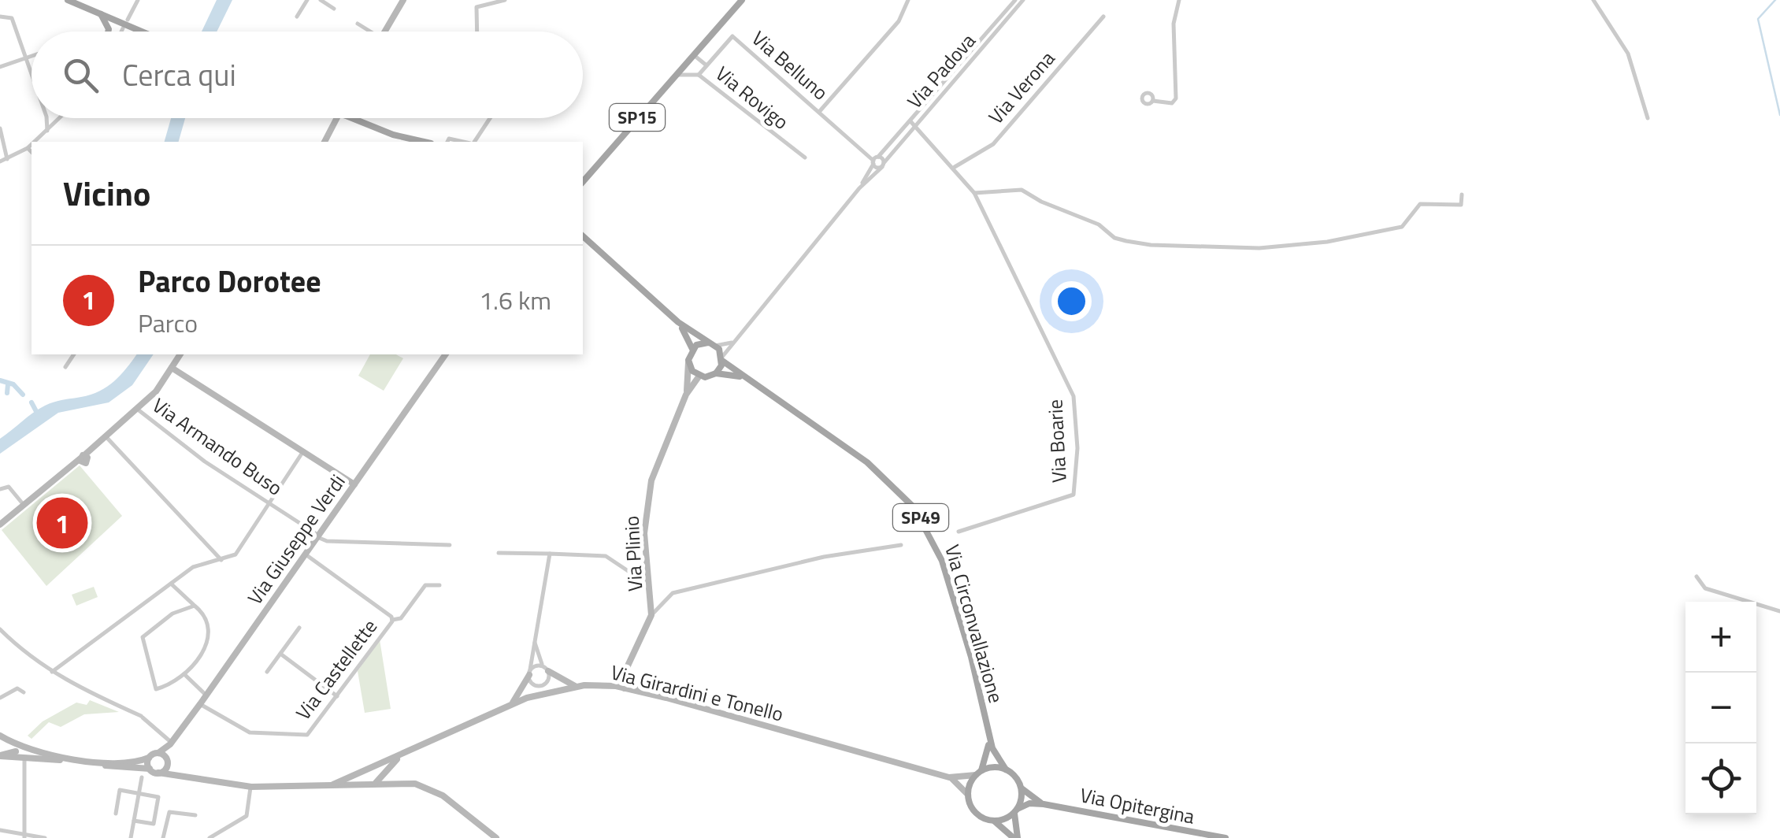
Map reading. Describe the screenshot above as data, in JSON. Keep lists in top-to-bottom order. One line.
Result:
{"streets":{"main road":["SP15","SP49","Via Giuseppe Verdi","Via Plinio","Via Circonvallazione","Via Girardini e Tonello","Via Opitergina"],"street":["Via Belluno","Via Padova","Via Verona","Via Rovigo","Via Boarie","Via Armando Buso","Via Castellette"]},"crossings":[["Via Belluno","Via Padova"],["Via Padova","Via Boarie"],["Via Verona","Via Boarie"],["Via Rovigo","SP15"],["Via Armando Buso","Via Giuseppe Verdi"],["SP49","Via Plinio"],["SP49","Via Circonvallazione"],["SP49","Via Girardini e Tonello"],["SP49","Via Opitergina"],["Via Giuseppe Verdi","Via Castellette"],["Via Plinio","Via Circonvallazione"],["Via Plinio","Via Girardini e Tonello"],["Via Circonvallazione","Via Girardini e Tonello"],["Via Circonvallazione","Via Opitergina"],["Via Girardini e Tonello","Via Opitergina"]],"page":{"search":"Cerca qui","heading":"Vicino","list":[{"mark":"1","name":"Parco Dorotee","note":"Parco","value":"1.6 km"}],"pins":"1","map_buttons":["+","−"]}}
